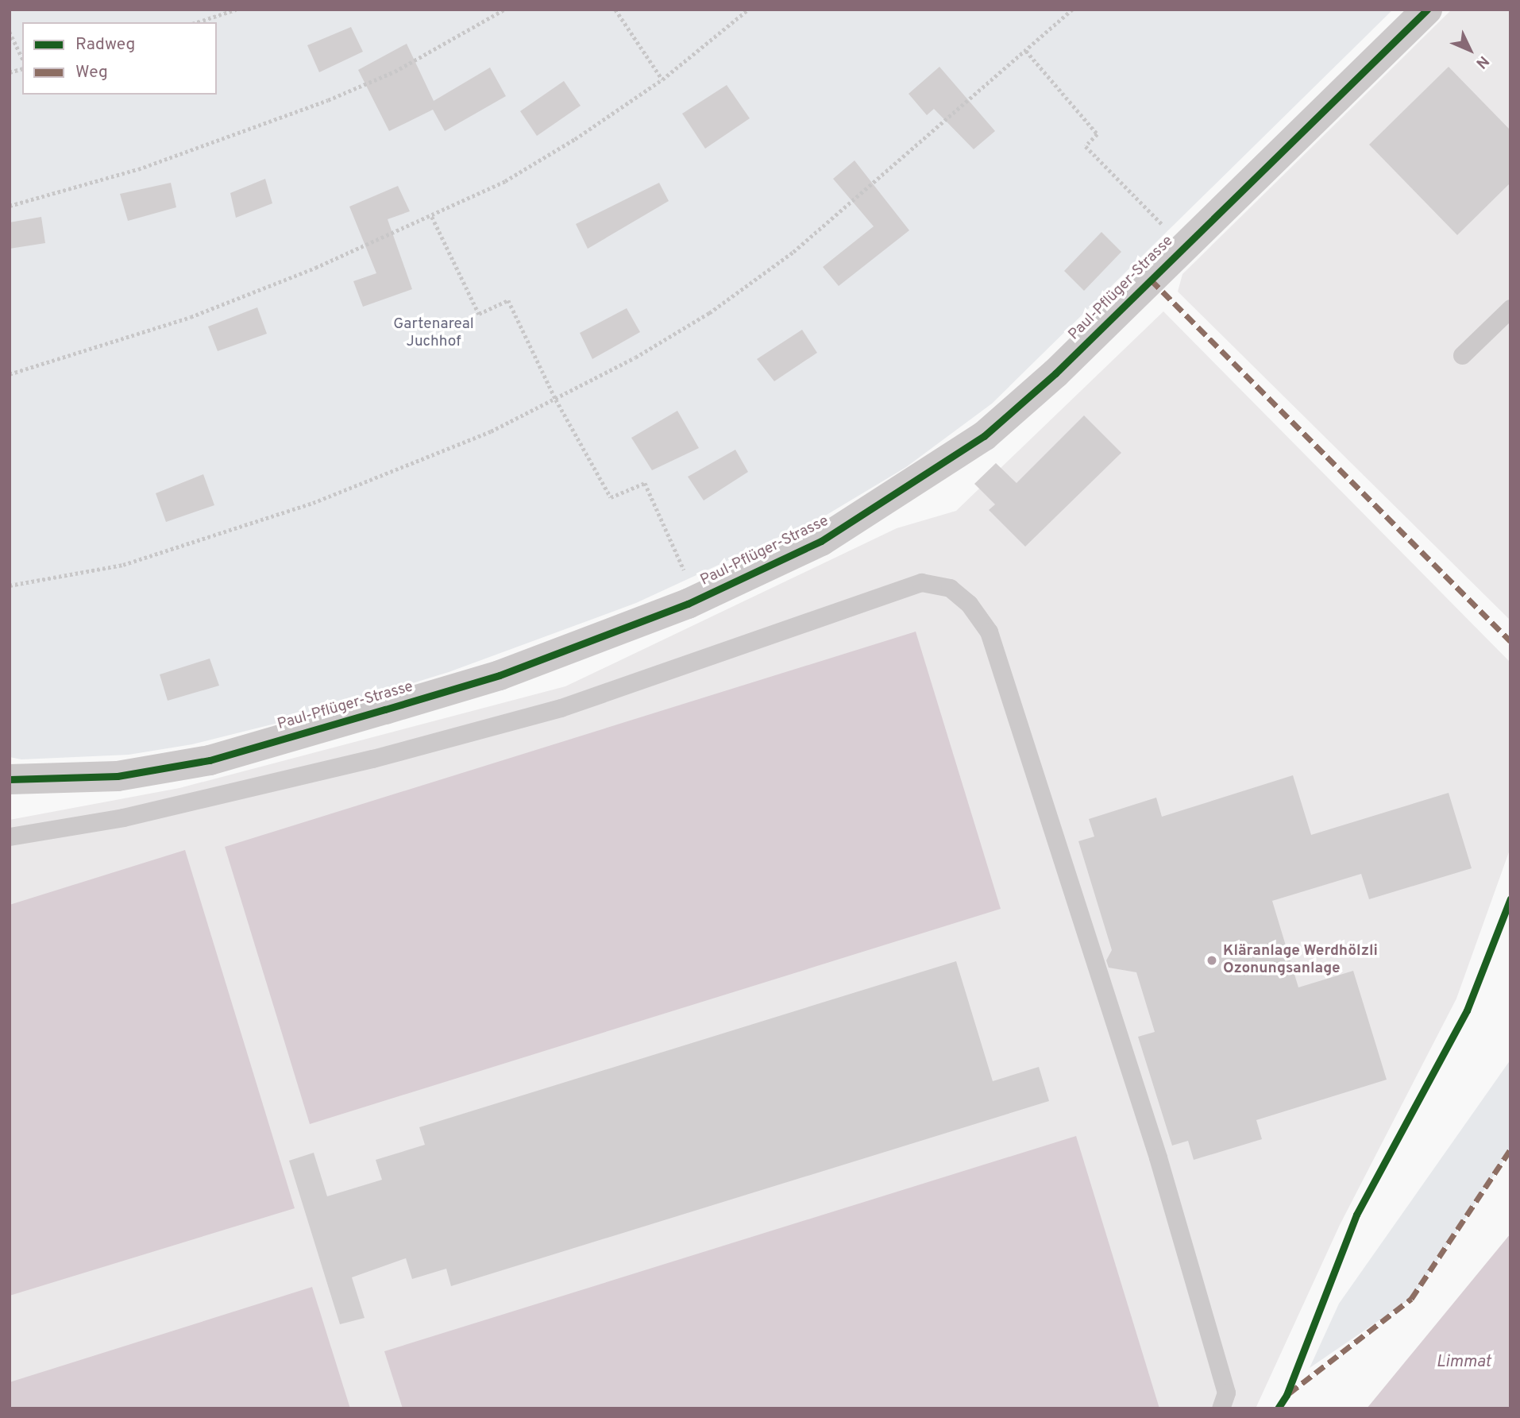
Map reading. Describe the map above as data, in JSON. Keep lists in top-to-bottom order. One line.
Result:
{"streets":{"street":["Paul-Pflüger-Strasse"]},"water":["Limmat"],"parks":["Gartenareal Juchhof"],"places":["Kläranlage Werdhölzli Ozonungsanlage"],"legend":["Radweg","Weg"],"north":"bottom right"}
